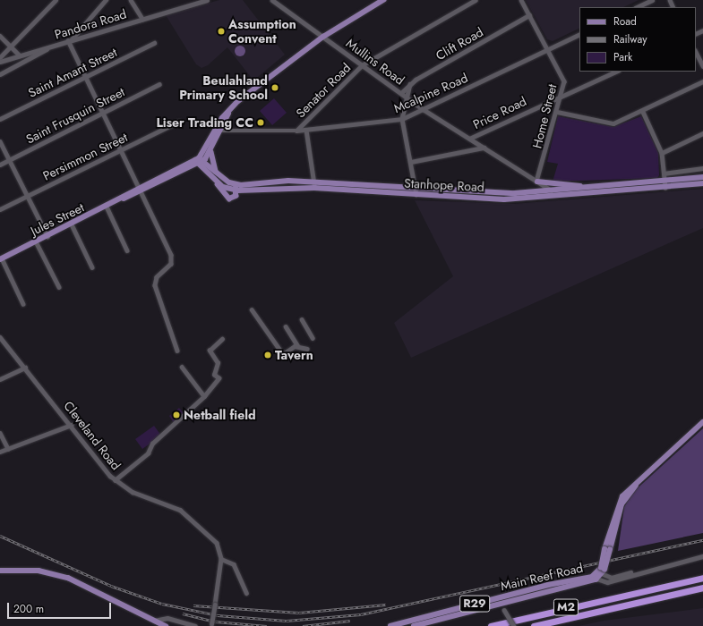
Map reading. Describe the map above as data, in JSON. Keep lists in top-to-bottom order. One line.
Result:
{"streets":{"highway":["M2"],"main road":["Stanhope Road","Jules Street","Main Reef Road","R29"],"street":["Pandora Road","Clift Road","Mullins Road","Saint Amant Street","Senator Road","Mcalpine Road","Price Road","Saint Frusquin Street","Home Street","Persimmon Street","Cleveland Road"]},"crossings":[["Clift Road","Mullins Road"],["Clift Road","Home Street"],["Mullins Road","Senator Road"],["Mullins Road","Mcalpine Road"],["Mullins Road","Price Road"],["Mullins Road","Home Street"],["Mullins Road","Stanhope Road"],["Senator Road","Mcalpine Road"],["Mcalpine Road","Home Street"],["Price Road","Home Street"],["Stanhope Road","Jules Street"]],"places":["Assumption Convent","Beulahland Primary School","Liser Trading CC","Tavern","Netball field"],"legend":["Road","Railway","Park"],"scale_bar":"200 m"}
